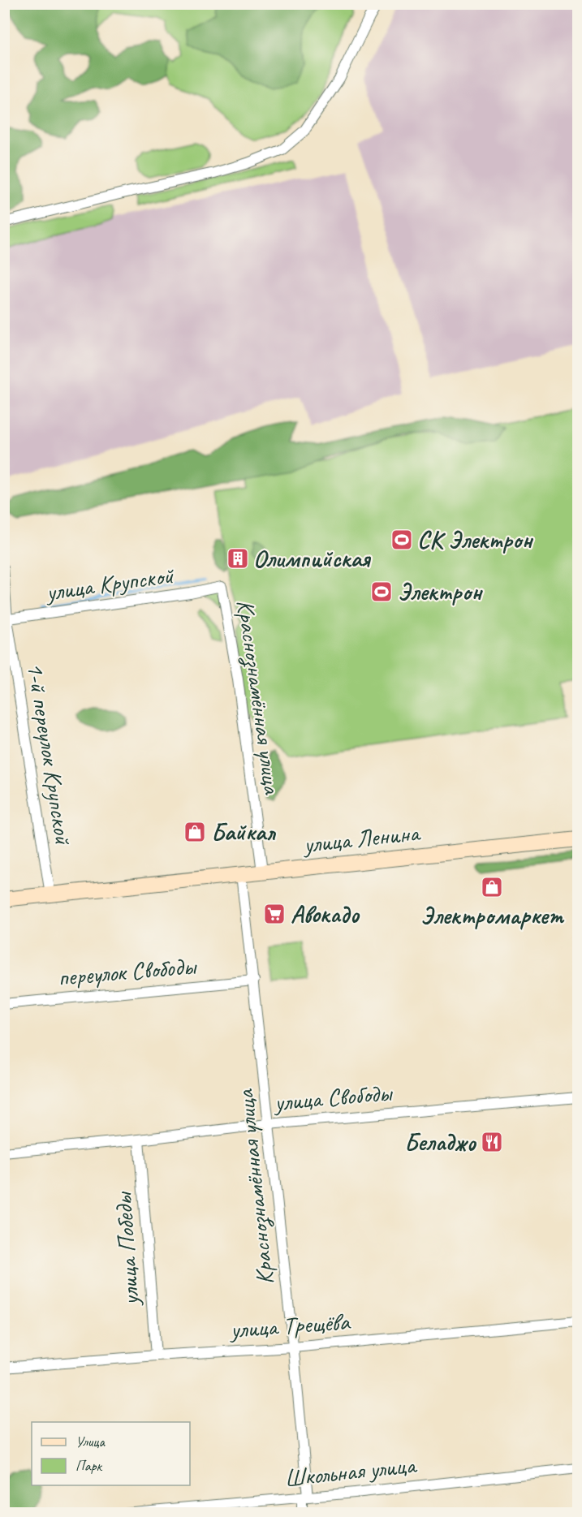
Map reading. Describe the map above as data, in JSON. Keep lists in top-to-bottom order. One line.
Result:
{"streets":{"street":["улица Крупской","Краснознамённая улица","1-й переулок Крупской","улица Ленина","переулок Свободы","улица Свободы","улица Победы","улица Трещёва","Школьная улица"]},"crossings":[["улица Крупской","Краснознамённая улица"],["улица Крупской","1-й переулок Крупской"],["Краснознамённая улица","улица Ленина"],["Краснознамённая улица","переулок Свободы"],["Краснознамённая улица","улица Свободы"],["Краснознамённая улица","улица Трещёва"],["Краснознамённая улица","Школьная улица"],["1-й переулок Крупской","улица Ленина"],["улица Свободы","улица Победы"],["улица Победы","улица Трещёва"]],"places":{"sports":["СК Электрон","Электрон"],"building":["Олимпийская"],"shop":["Байкал","Электромаркет"],"supermarket":["Авокадо"],"restaurant":["Беладжо"]},"legend":["Улица","Парк"]}
